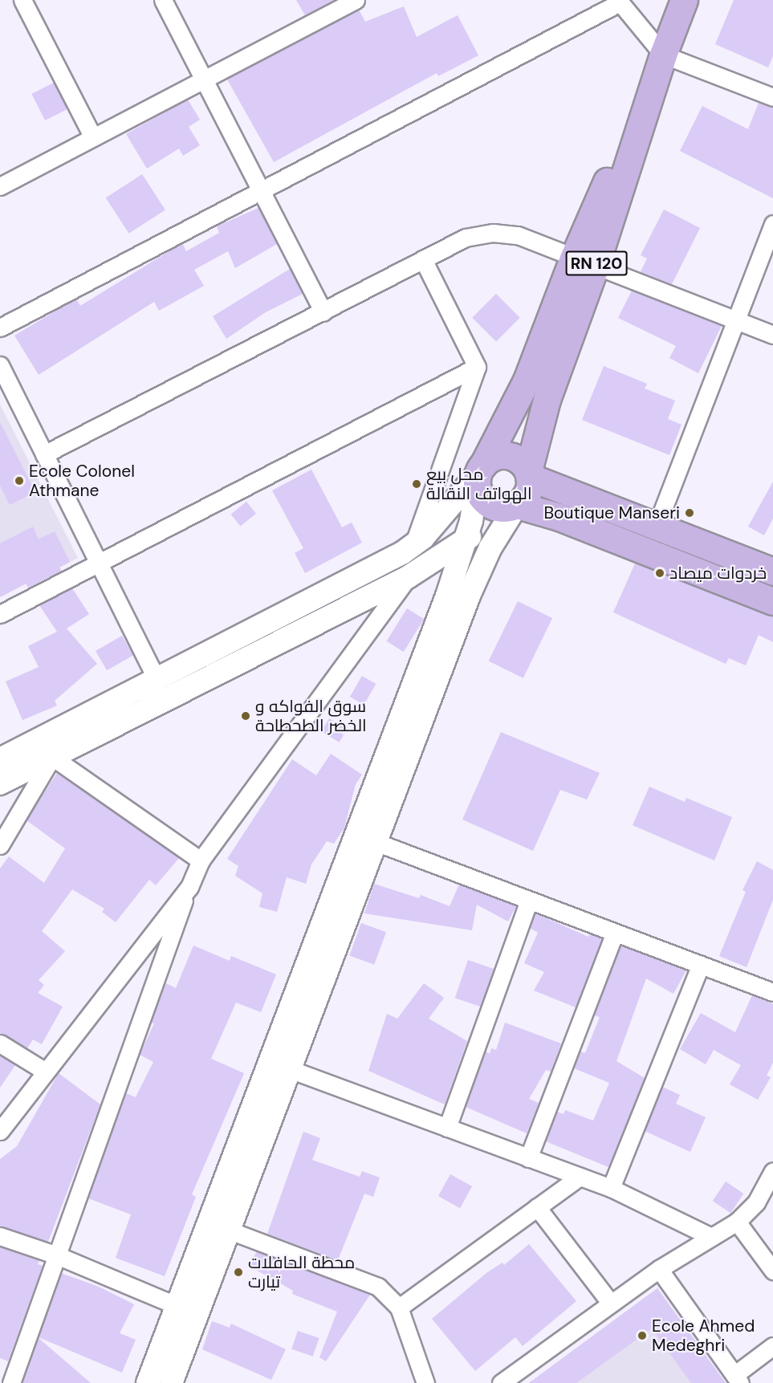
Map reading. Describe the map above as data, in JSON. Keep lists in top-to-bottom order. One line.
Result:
{"streets":{"main road":["RN 120"]},"places":["Ecole Colonel Athmane","محل بيع الهواتف النقالة","Boutique Manseri","خردوات ميصاد","سوق الفواكه و الخضر الطحطاحة","محطة الحافلات تيارت","Ecole Ahmed Medeghri"]}
